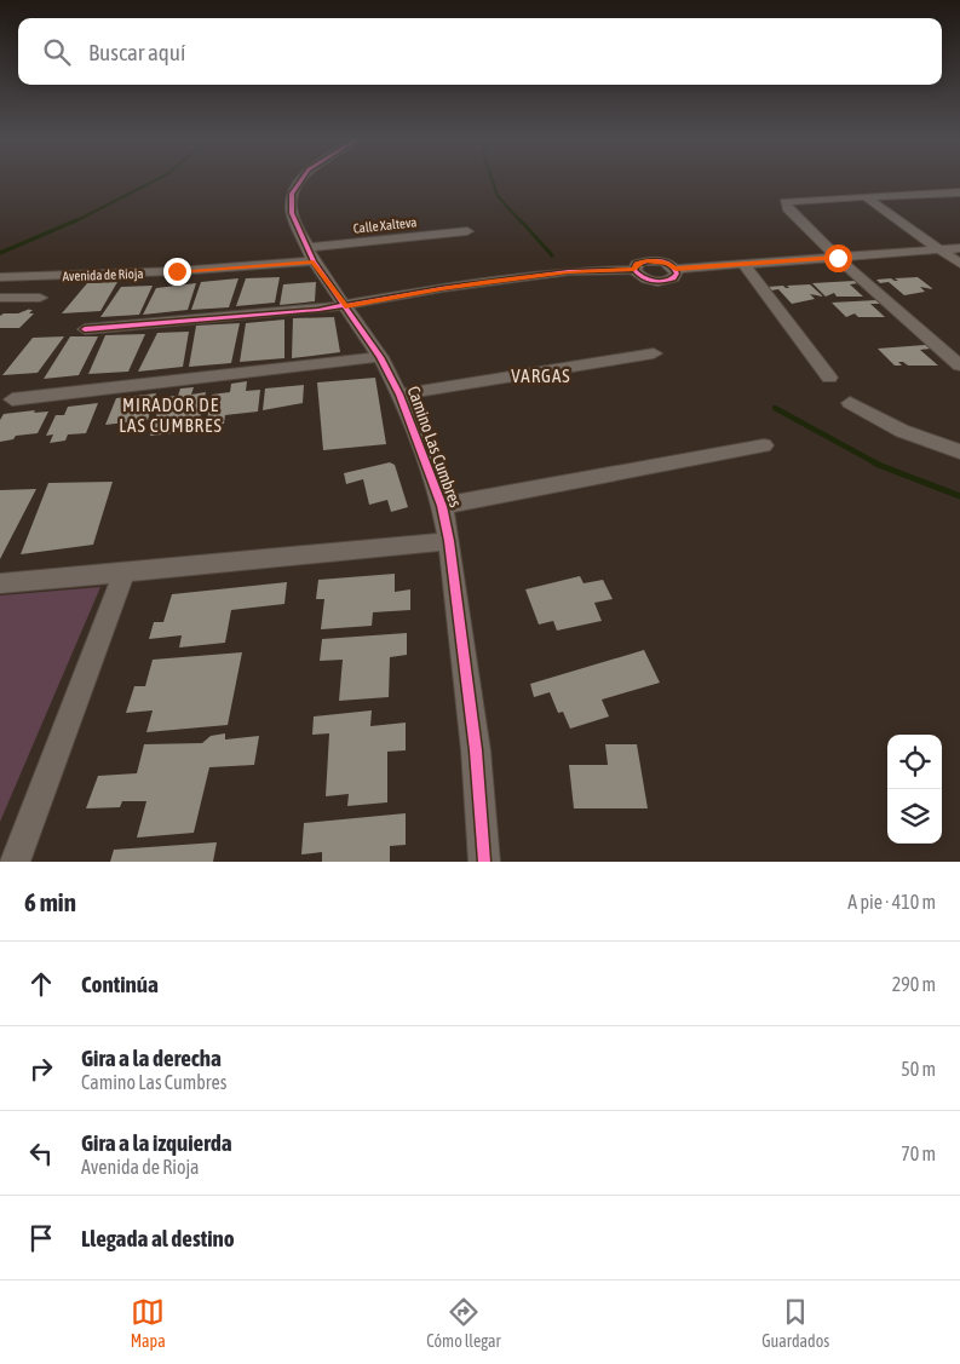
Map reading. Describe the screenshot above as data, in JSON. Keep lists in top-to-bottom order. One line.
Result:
{"streets":{"street":["Calle Xalteva","Avenida de Rioja","Camino Las Cumbres"]},"crossings":[["Calle Xalteva","Avenida de Rioja"],["Calle Xalteva","Camino Las Cumbres"],["Avenida de Rioja","Camino Las Cumbres"]],"districts":["VARGAS","MIRADOR DE LAS CUMBRES"],"page":{"search":"Buscar aquí","heading":["6 min","A pie · 410 m"],"list":[["Continúa","290 m"],["Gira a la derecha","Camino Las Cumbres","50 m"],["Gira a la izquierda","Avenida de Rioja","70 m"],"Llegada al destino"],"nav":["Mapa","Cómo llegar","Guardados"]}}
